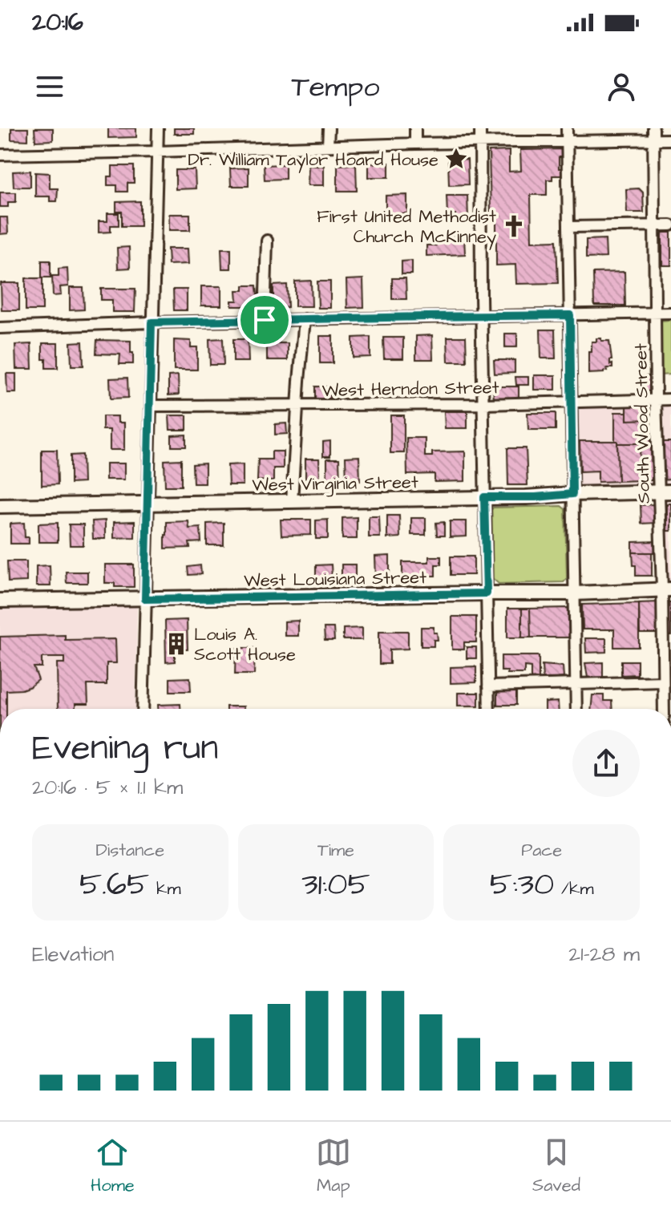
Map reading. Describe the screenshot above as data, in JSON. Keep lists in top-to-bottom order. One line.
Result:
{"streets":{"main road":["West Virginia Street","West Louisiana Street"],"street":["West Herndon Street","South Wood Street"]},"crossings":[["West Herndon Street","South Wood Street"],["South Wood Street","West Virginia Street"],["South Wood Street","West Louisiana Street"]],"places":{"place":["Dr. William Taylor Hoard House"],"church":["First United Methodist Church McKinney"],"building":["Louis A. Scott House"]},"page":{"status":"20:16","header":"Tempo","heading":["Evening run","20:16 · 5 × 1.1 km"],"stats":[["Distance","5.65 km"],["Time","31:05"],["Pace","5:30 /km"]],"chart":["Elevation","21–28 m"],"tabs":["Home","Map","Saved"]}}
